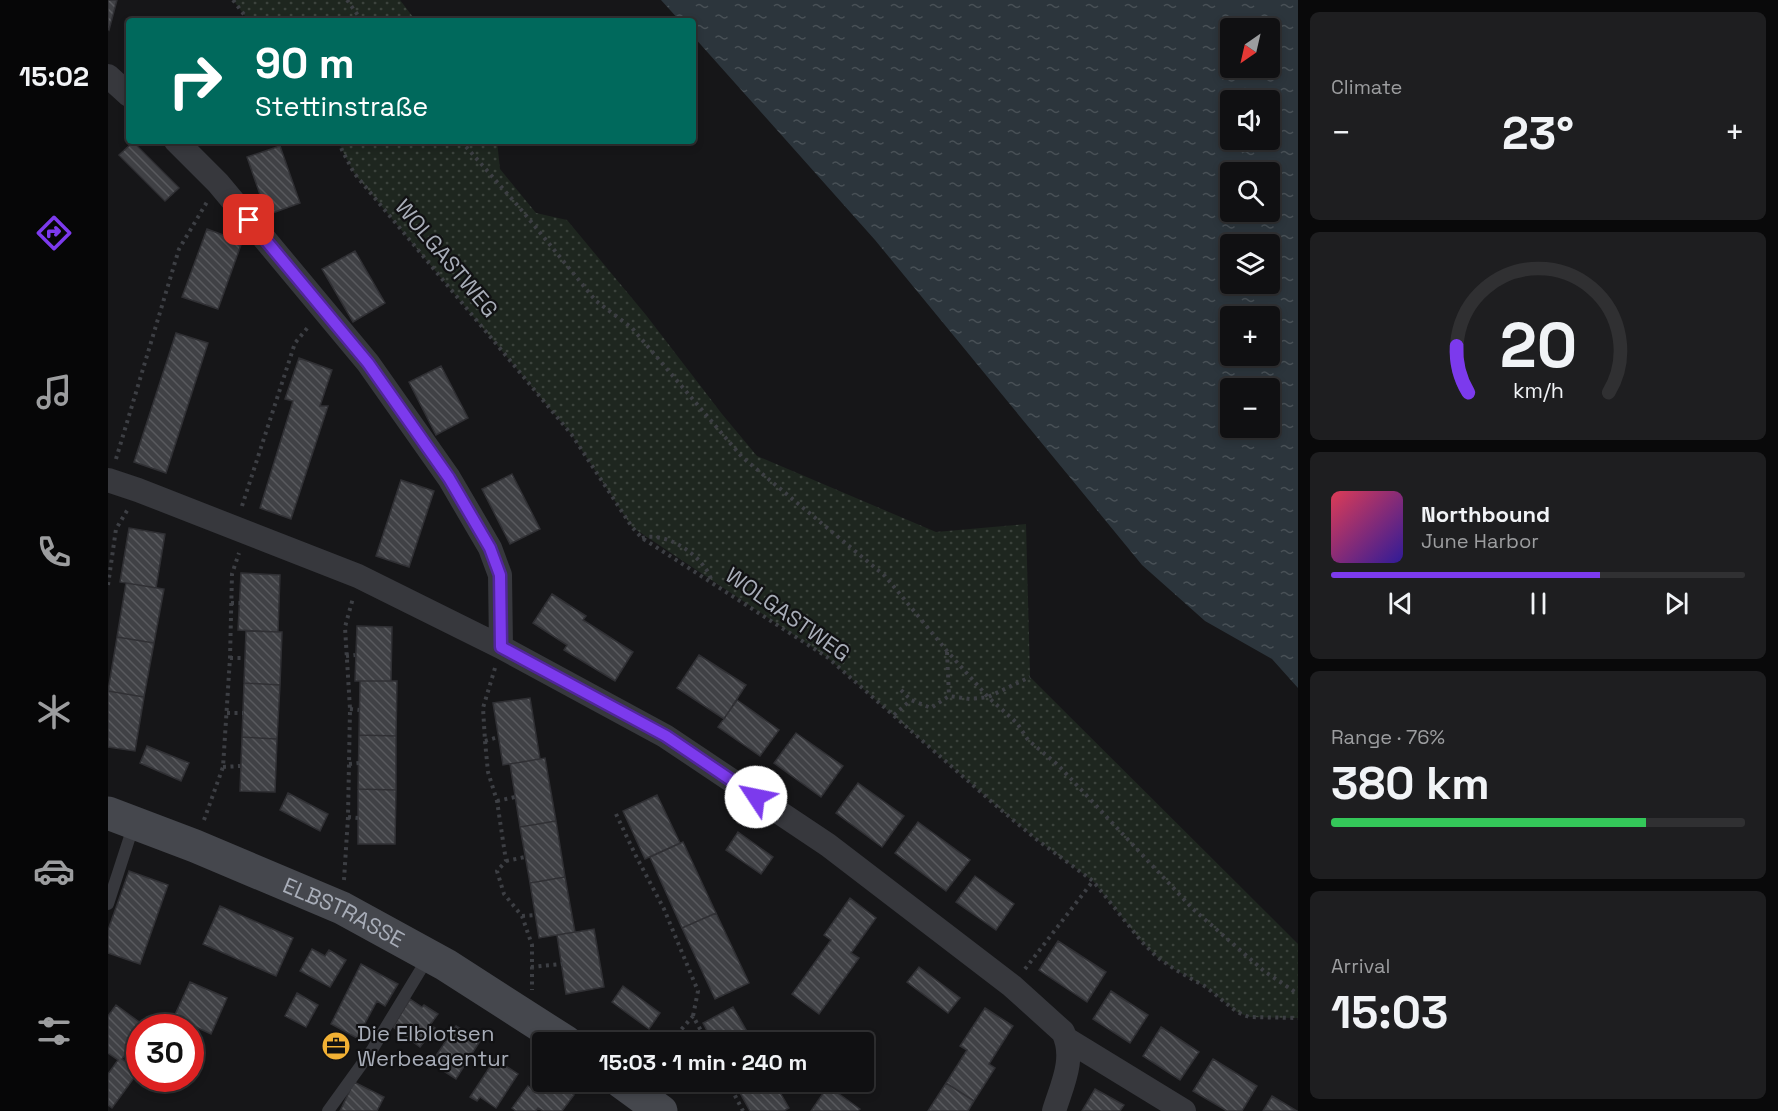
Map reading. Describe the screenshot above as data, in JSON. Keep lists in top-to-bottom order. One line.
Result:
{"streets":{"street":["ELBSTRASSE"],"path":["WOLGASTWEG"]},"places":{"office":["Die Elblotsen Werbeagentur"]},"north":"bottom left","page":{"tabs":"15:02","tile":["Climate",["Range · 76%","380 km"],["Arrival","15:03"]],"map_buttons":["+","−"],"turn":["90 m","Stettinstraße"],"heat":["−","23°","+"],"song":["Northbound","June Harbor"],"limit":"30","trip":"15:03 · 1 min · 240 m","gauge":["20","km/h"]}}
